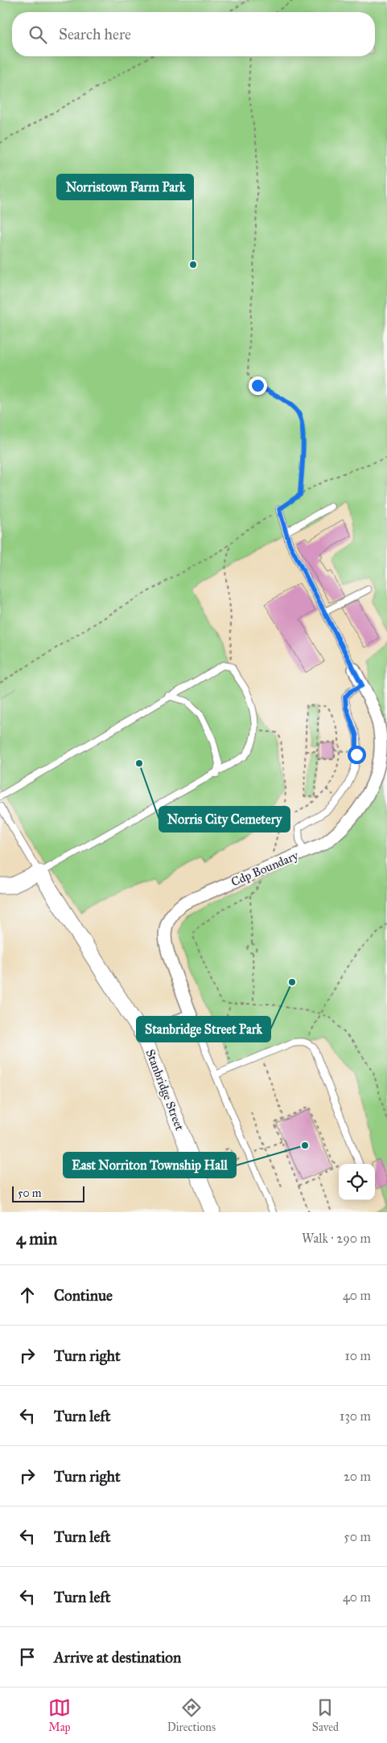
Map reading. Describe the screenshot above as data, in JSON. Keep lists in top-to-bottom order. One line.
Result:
{"streets":{"street":["Cdp Boundary","Stanbridge Street"]},"places":["Norristown Farm Park","Norris City Cemetery","Stanbridge Street Park","East Norriton Township Hall"],"scale_bar":"50 m","page":{"search":"Search here","scale":"50 m","heading":["4 min","Walk · 290 m"],"list":[["Continue","40 m"],["Turn right","10 m"],["Turn left","130 m"],["Turn right","20 m"],["Turn left","50 m"],["Turn left","40 m"],"Arrive at destination"],"nav":["Map","Directions","Saved"]}}
